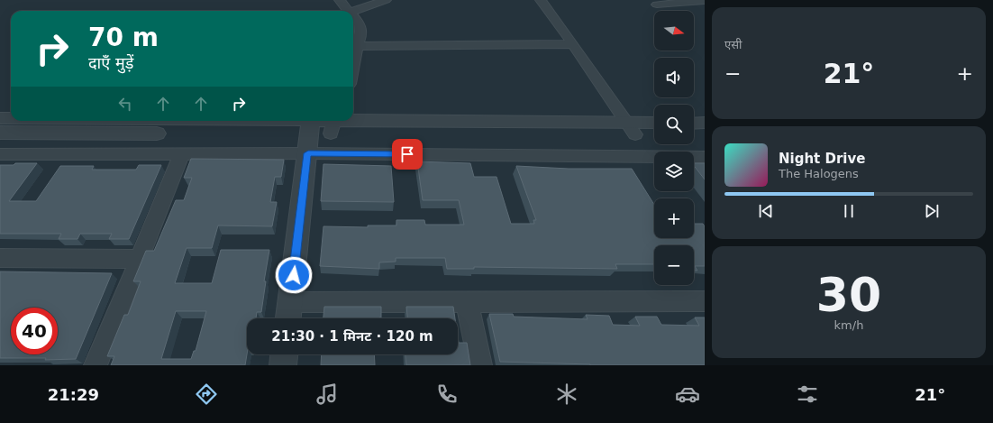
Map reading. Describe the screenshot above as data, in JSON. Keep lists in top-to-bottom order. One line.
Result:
{"north":"right","page":{"tile":["एसी",["30","km/h"]],"map_buttons":["+","−"],"turn":["70 m","दाएँ मुड़ें"],"heat":["−","21°","+"],"song":["Night Drive","The Halogens"],"limit":"40","trip":"21:30 · 1 मिनट · 120 m","tabs":["21:29","21°"]}}
